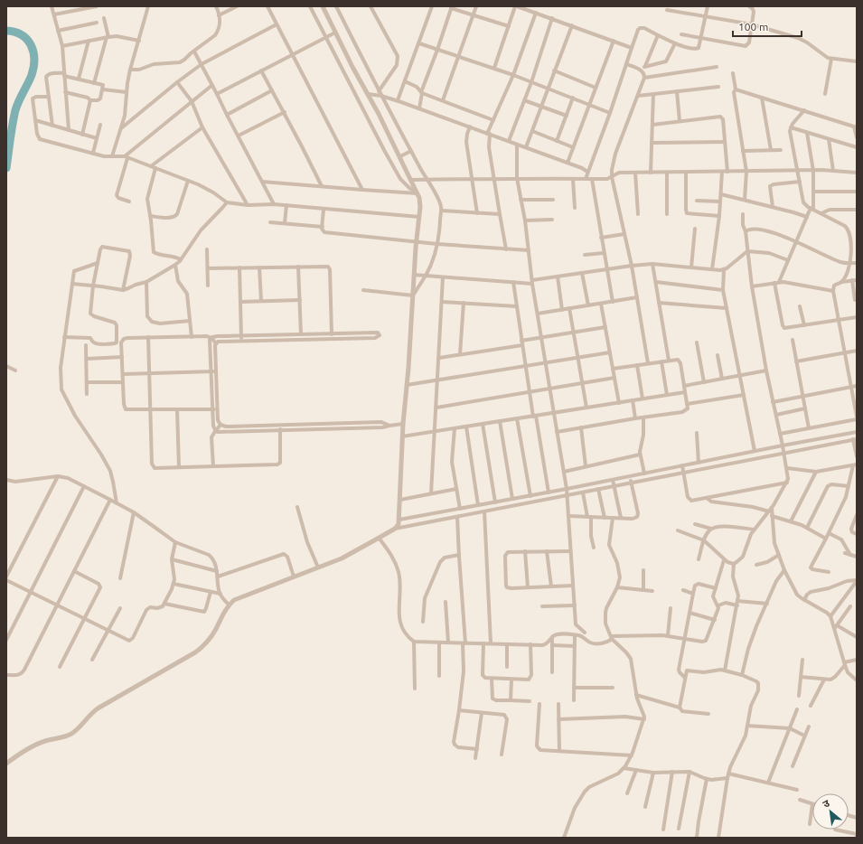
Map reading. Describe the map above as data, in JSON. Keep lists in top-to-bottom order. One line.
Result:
{"scale_bar":"100 m","north":"top left"}
